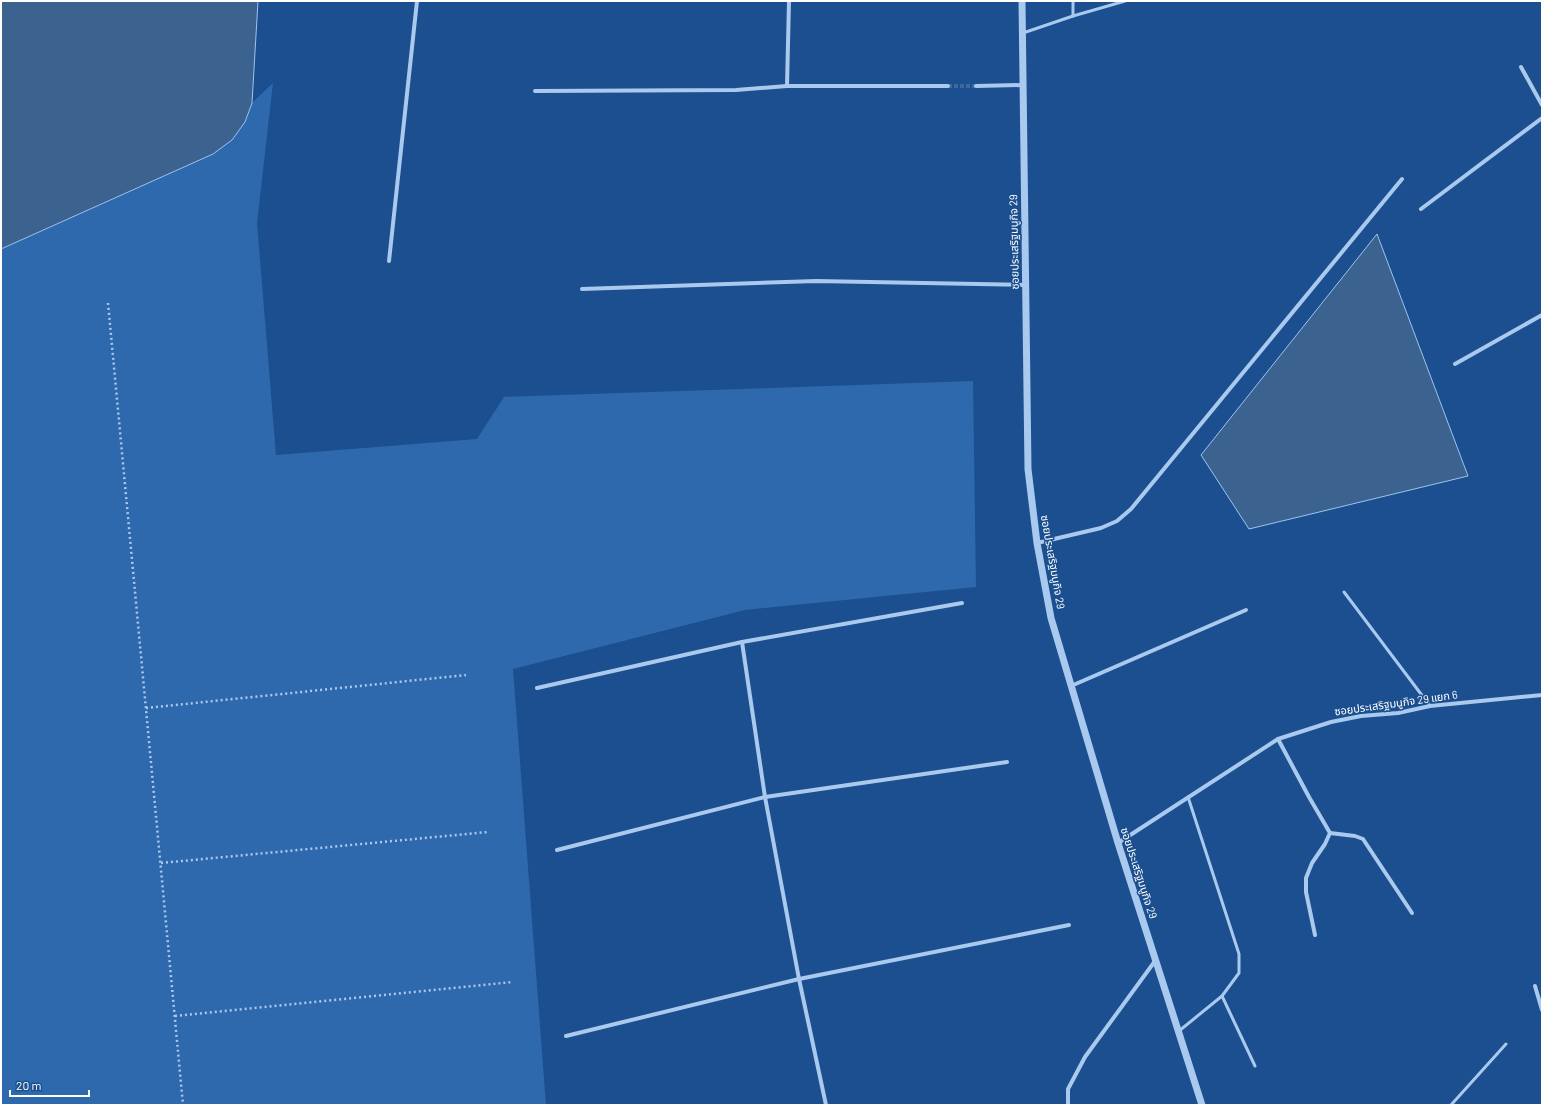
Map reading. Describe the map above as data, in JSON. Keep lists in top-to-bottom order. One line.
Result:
{"streets":{"street":["ซอยประเสริฐมนูกิจ 29","ซอยประเสริฐมนูกิจ 29 แยก 6"]},"crossings":[["ซอยประเสริฐมนูกิจ 29","ซอยประเสริฐมนูกิจ 29 แยก 6"]],"scale_bar":"20 m"}
